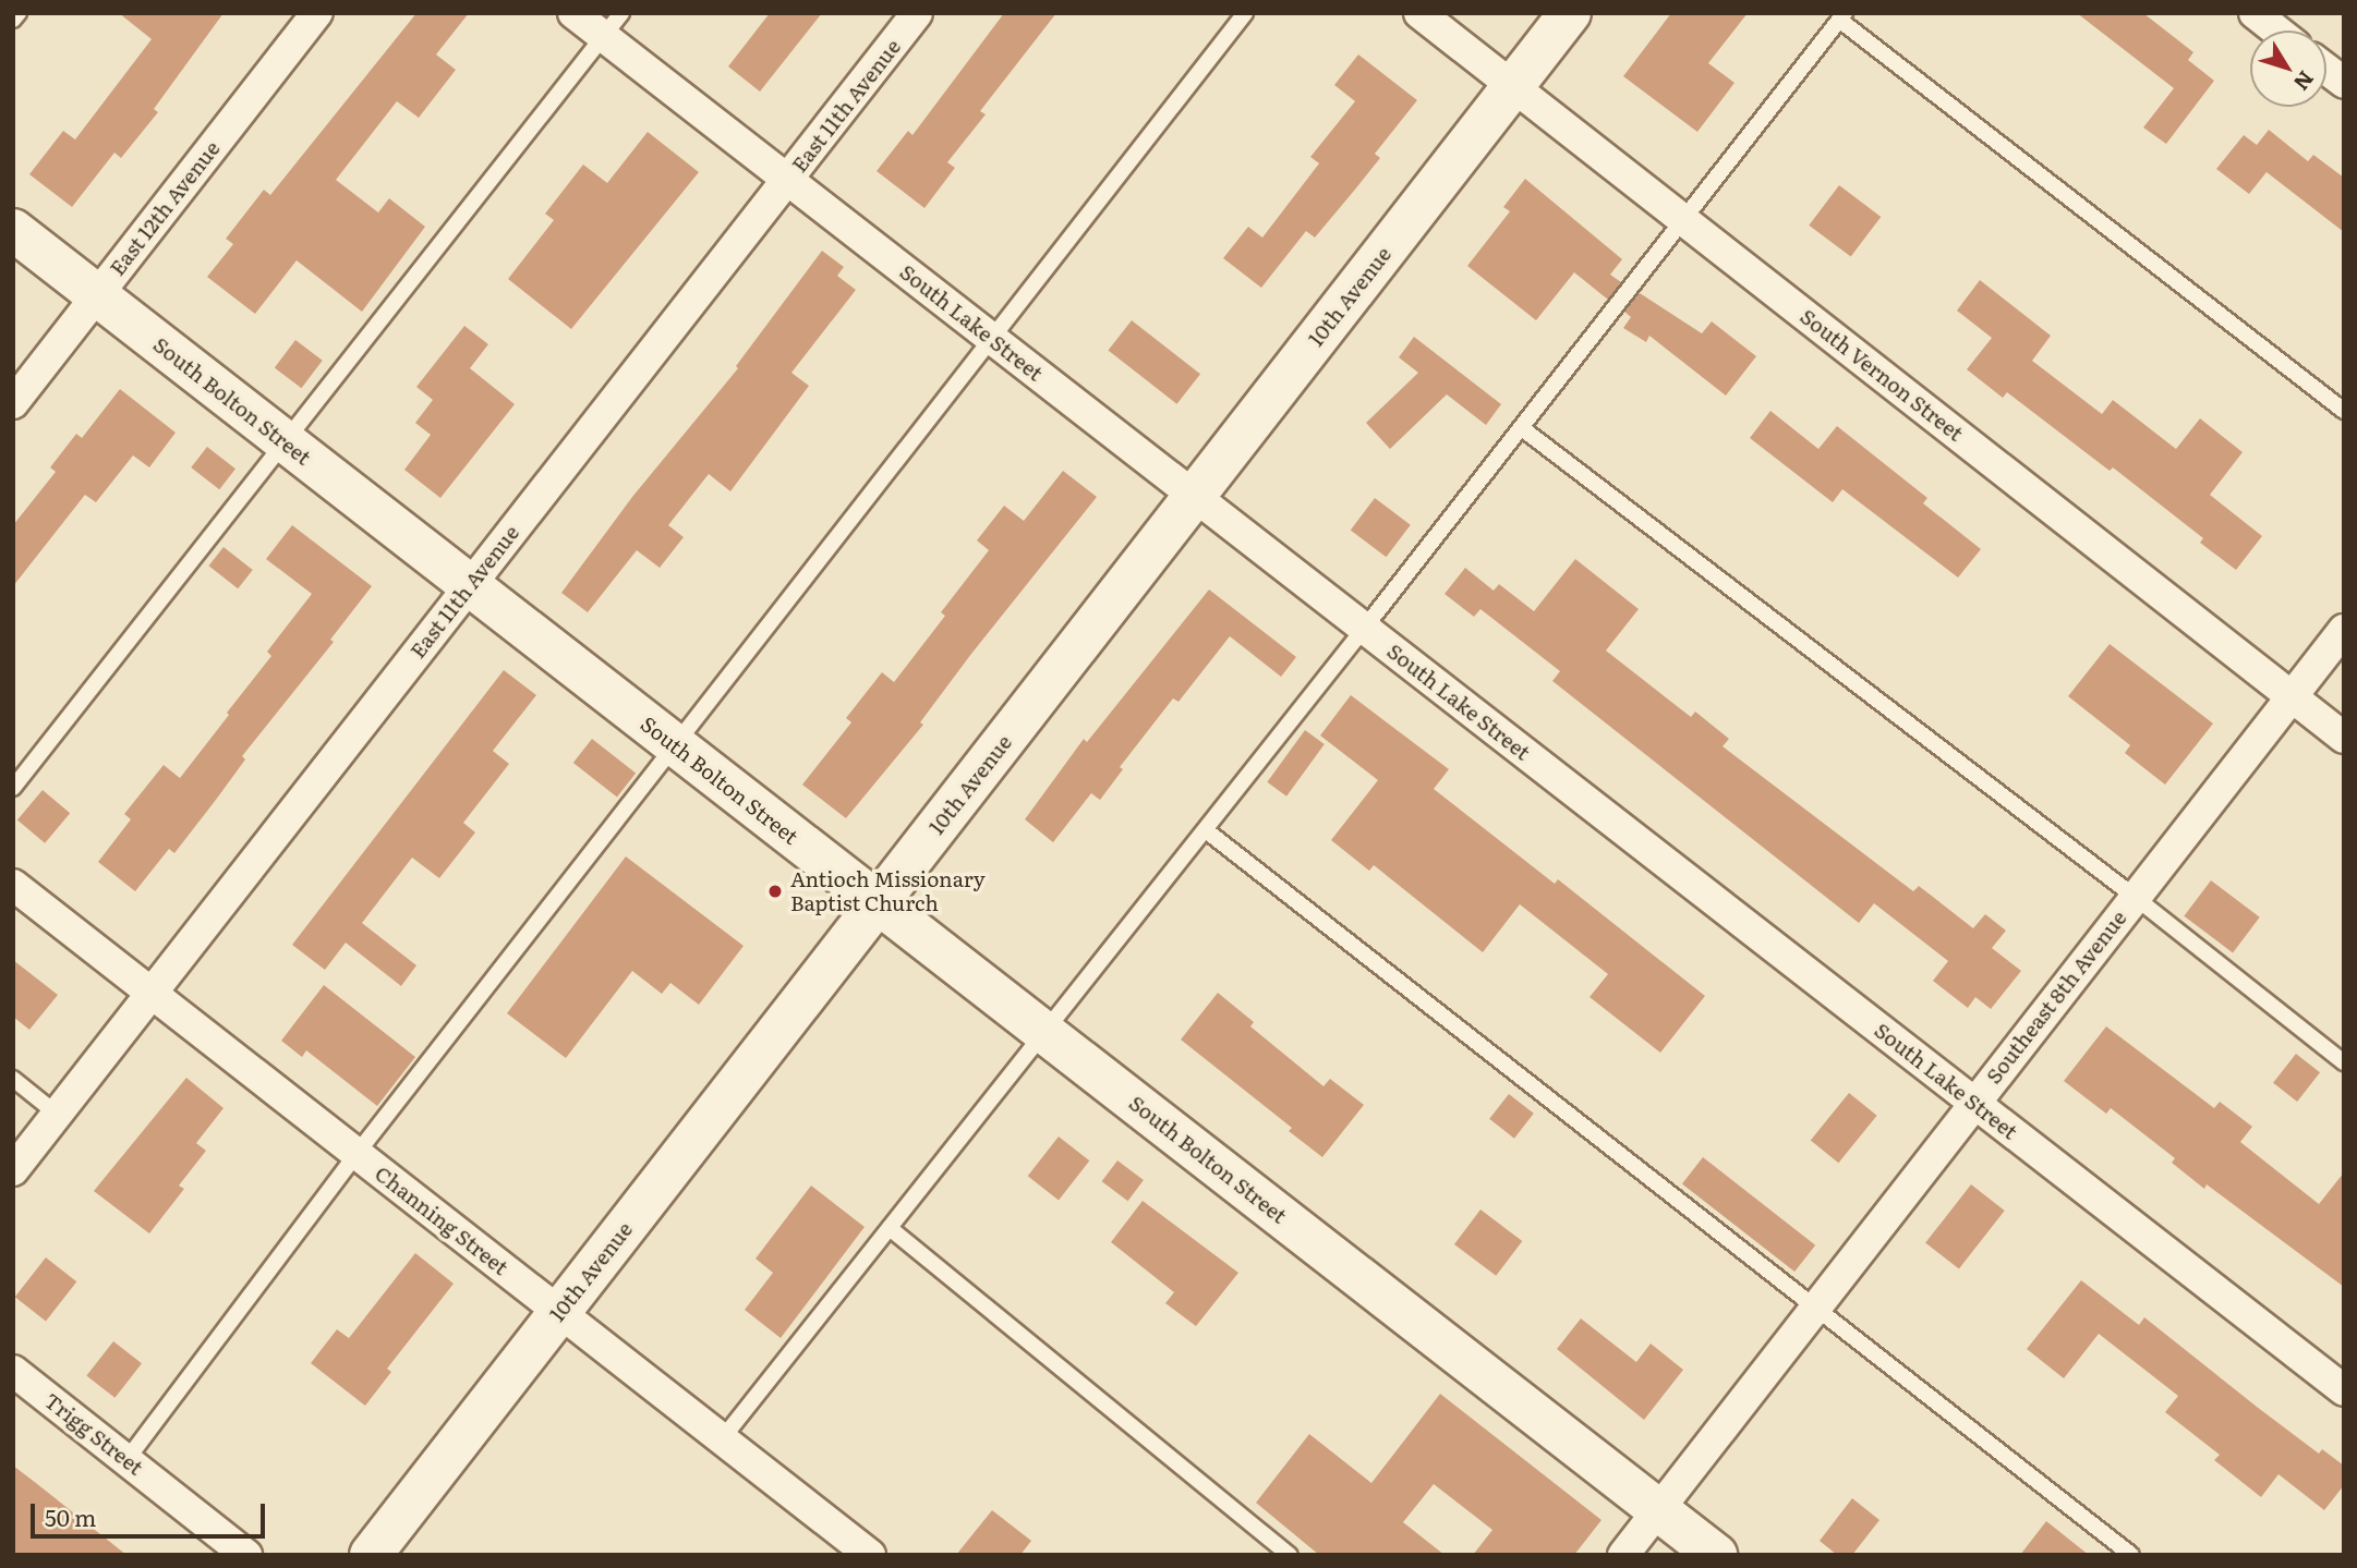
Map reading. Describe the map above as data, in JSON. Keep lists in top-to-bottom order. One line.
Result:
{"streets":{"main road":["10th Avenue","South Bolton Street"],"street":["East 11th Avenue","East 12th Avenue","South Lake Street","South Vernon Street","Southeast 8th Avenue","Channing Street","Trigg Street"]},"crossings":[["East 11th Avenue","South Lake Street"],["East 11th Avenue","South Bolton Street"],["East 11th Avenue","Channing Street"],["East 12th Avenue","South Bolton Street"],["10th Avenue","South Lake Street"],["10th Avenue","South Vernon Street"],["10th Avenue","South Bolton Street"],["10th Avenue","Channing Street"],["South Lake Street","Southeast 8th Avenue"],["South Vernon Street","Southeast 8th Avenue"],["South Bolton Street","Southeast 8th Avenue"]],"places":["Antioch Missionary Baptist Church"],"scale_bar":"50 m","north":"bottom right"}
